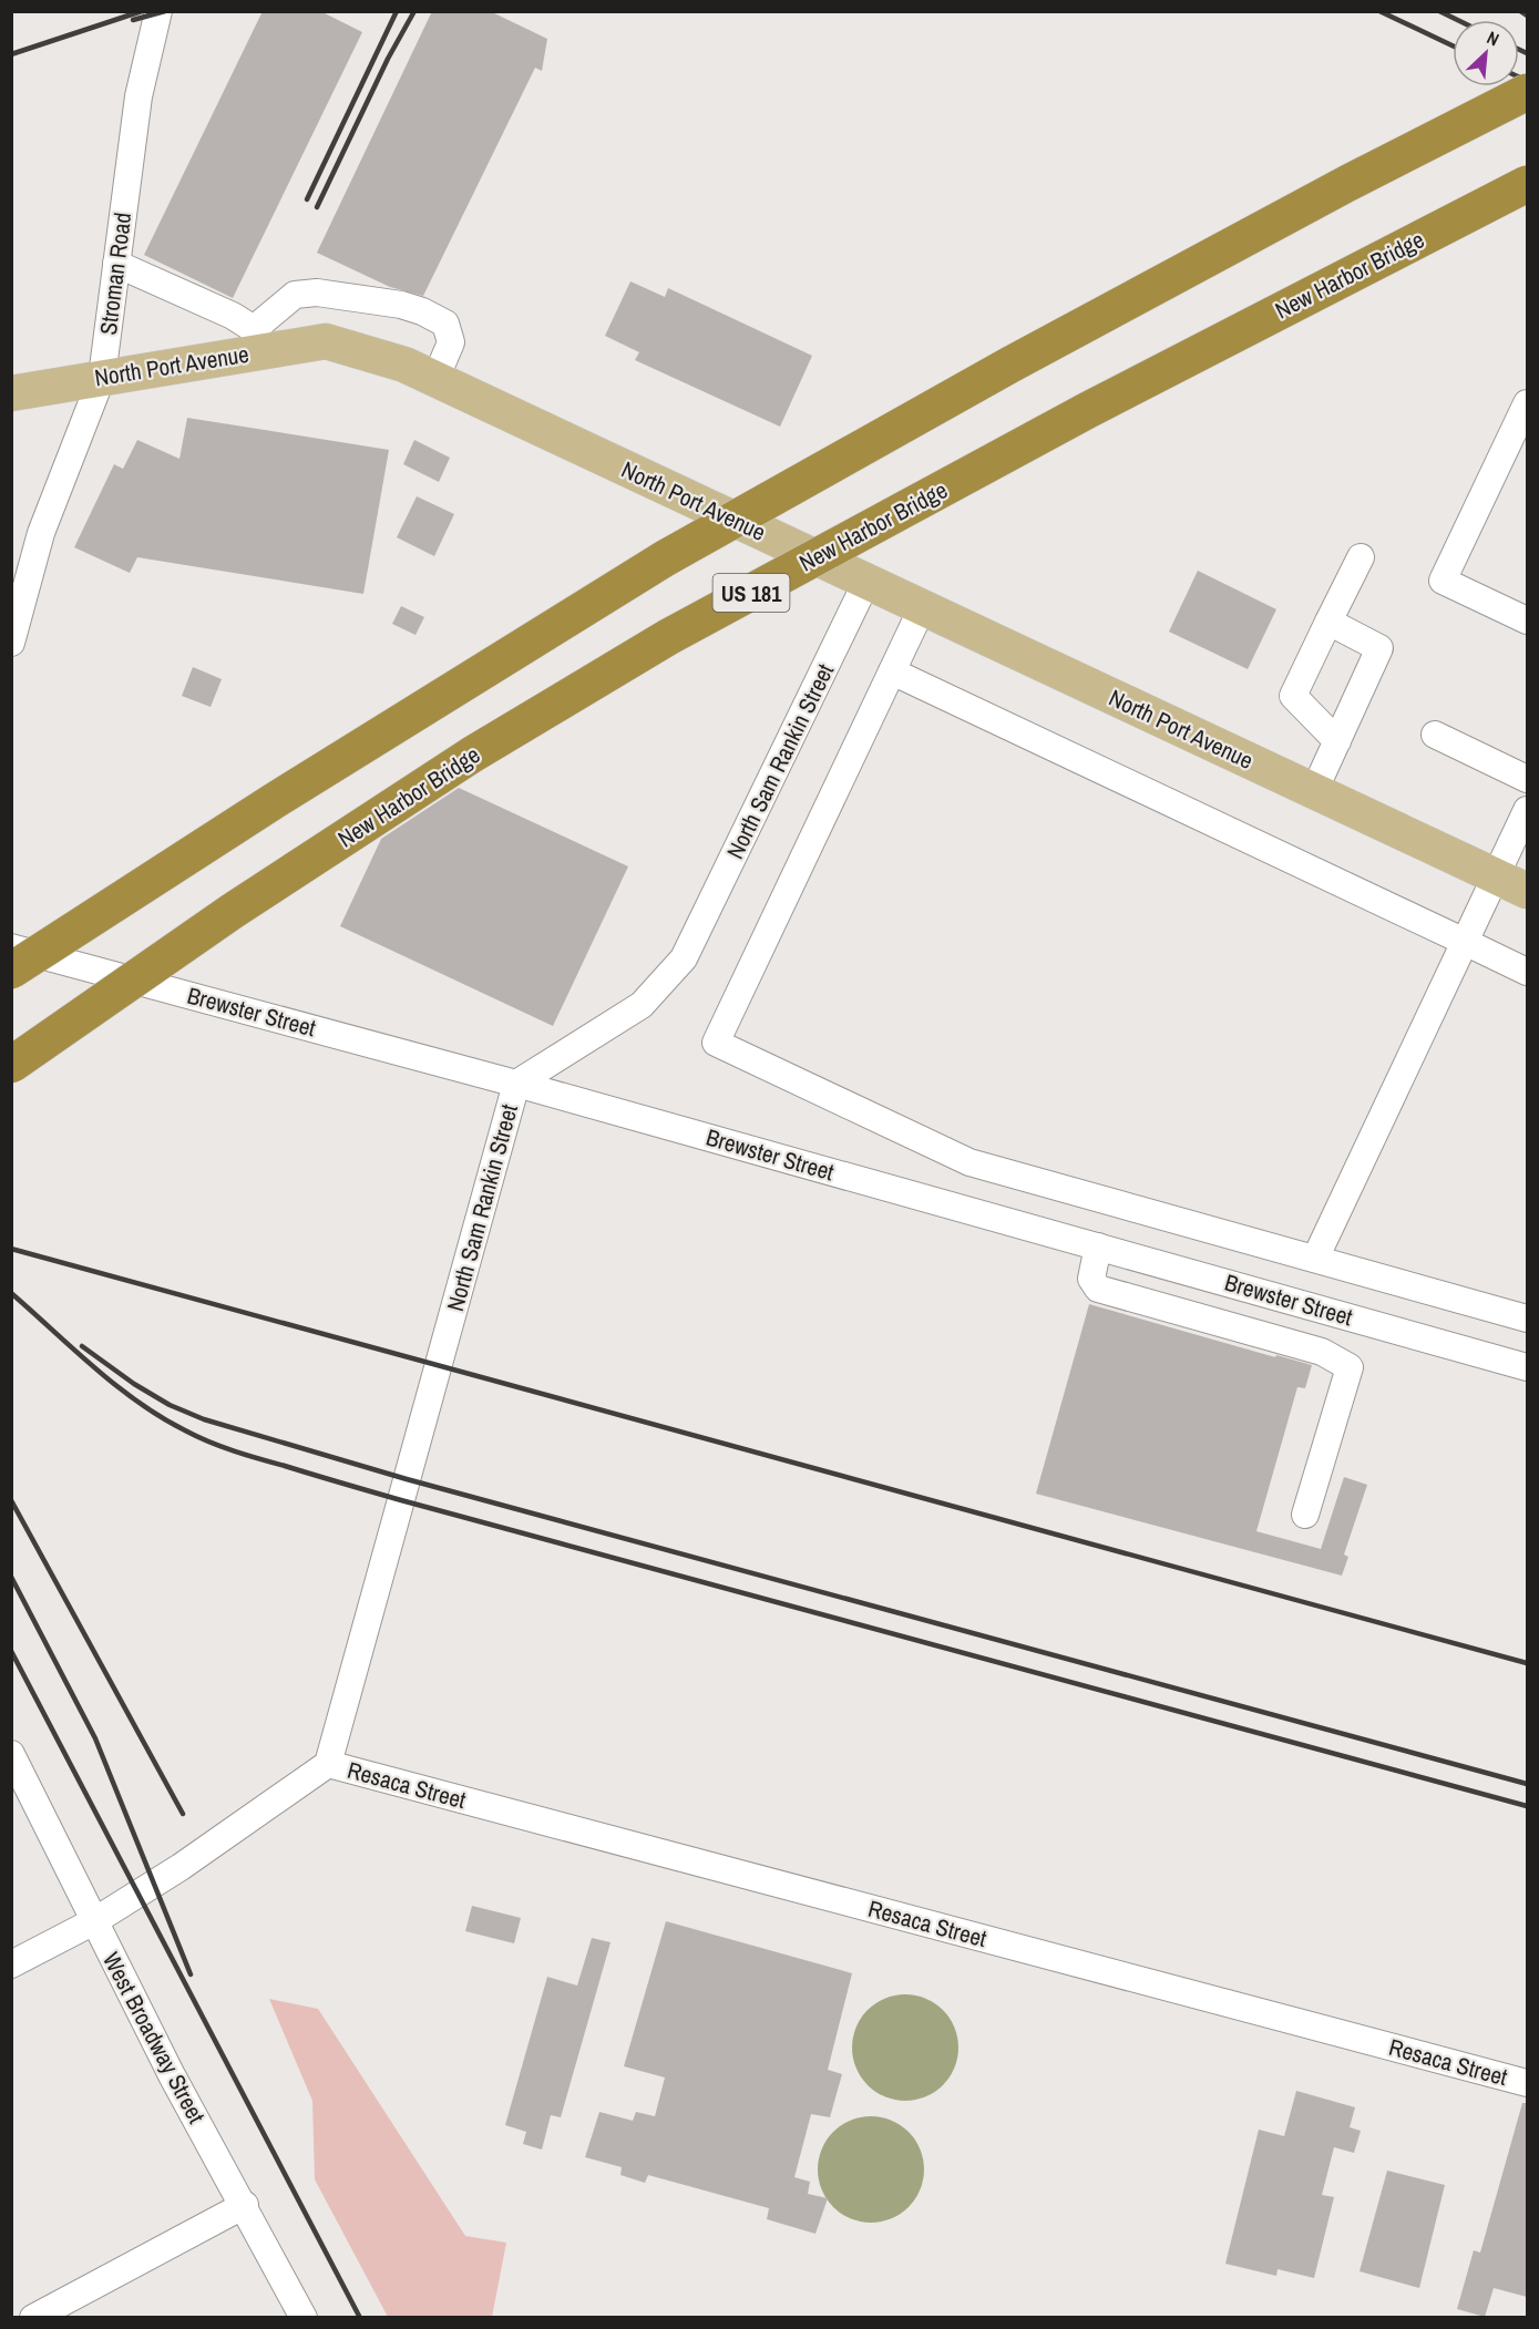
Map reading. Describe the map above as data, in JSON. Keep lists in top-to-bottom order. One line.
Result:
{"streets":{"highway":["New Harbor Bridge","US 181"],"main road":["North Port Avenue"],"street":["Stroman Road","North Sam Rankin Street","Brewster Street","Resaca Street","West Broadway Street"]},"crossings":[["Stroman Road","North Port Avenue"],["North Port Avenue","North Sam Rankin Street"],["North Sam Rankin Street","Brewster Street"],["North Sam Rankin Street","Resaca Street"]],"north":"top right"}
